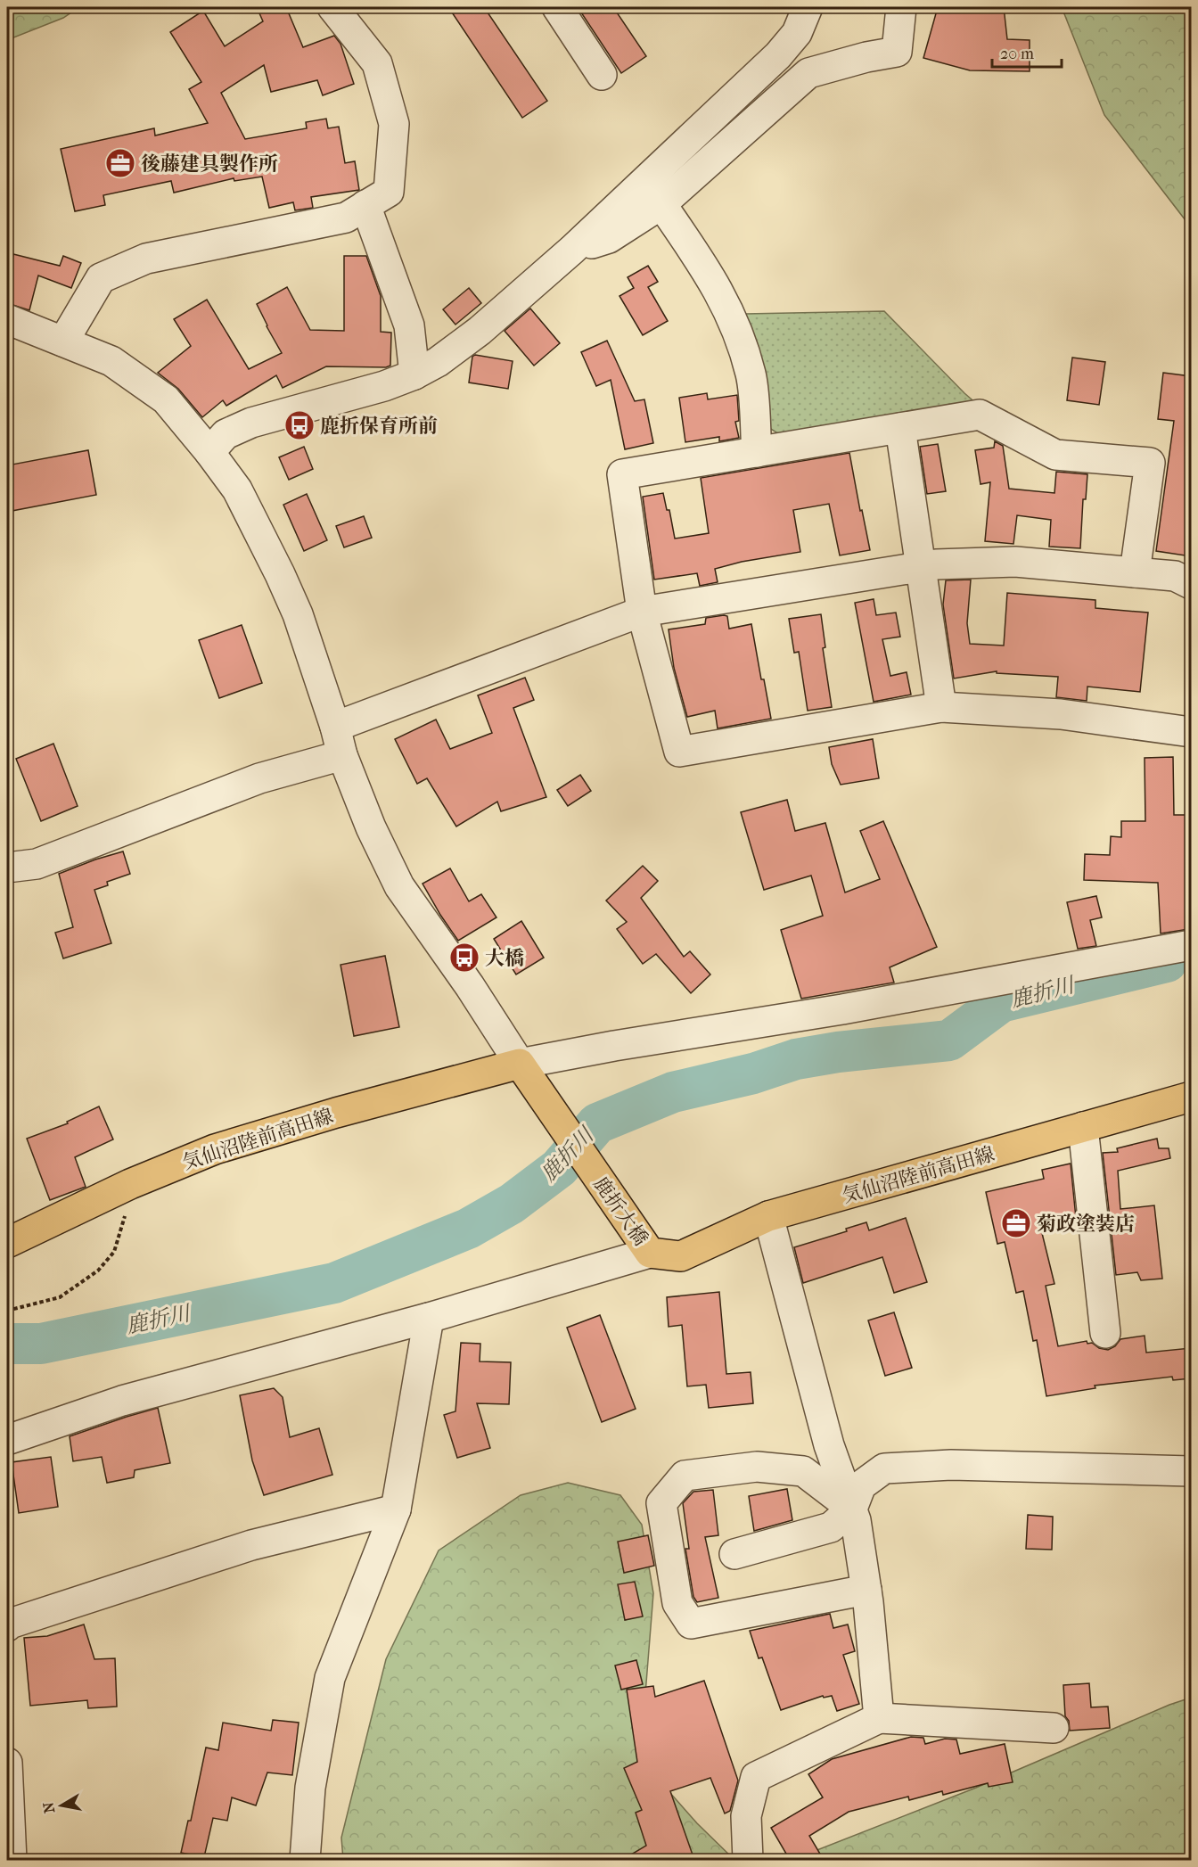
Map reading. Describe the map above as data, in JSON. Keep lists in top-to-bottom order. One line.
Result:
{"streets":{"main road":["気仙沼陸前高田線","鹿折大橋"]},"crossings":[["気仙沼陸前高田線","鹿折大橋"]],"water":["鹿折川"],"places":{"office":["後藤建具製作所","菊政塗装店"],"bus stop":["鹿折保育所前","大橋"]},"scale_bar":"20 m","north":"left"}
